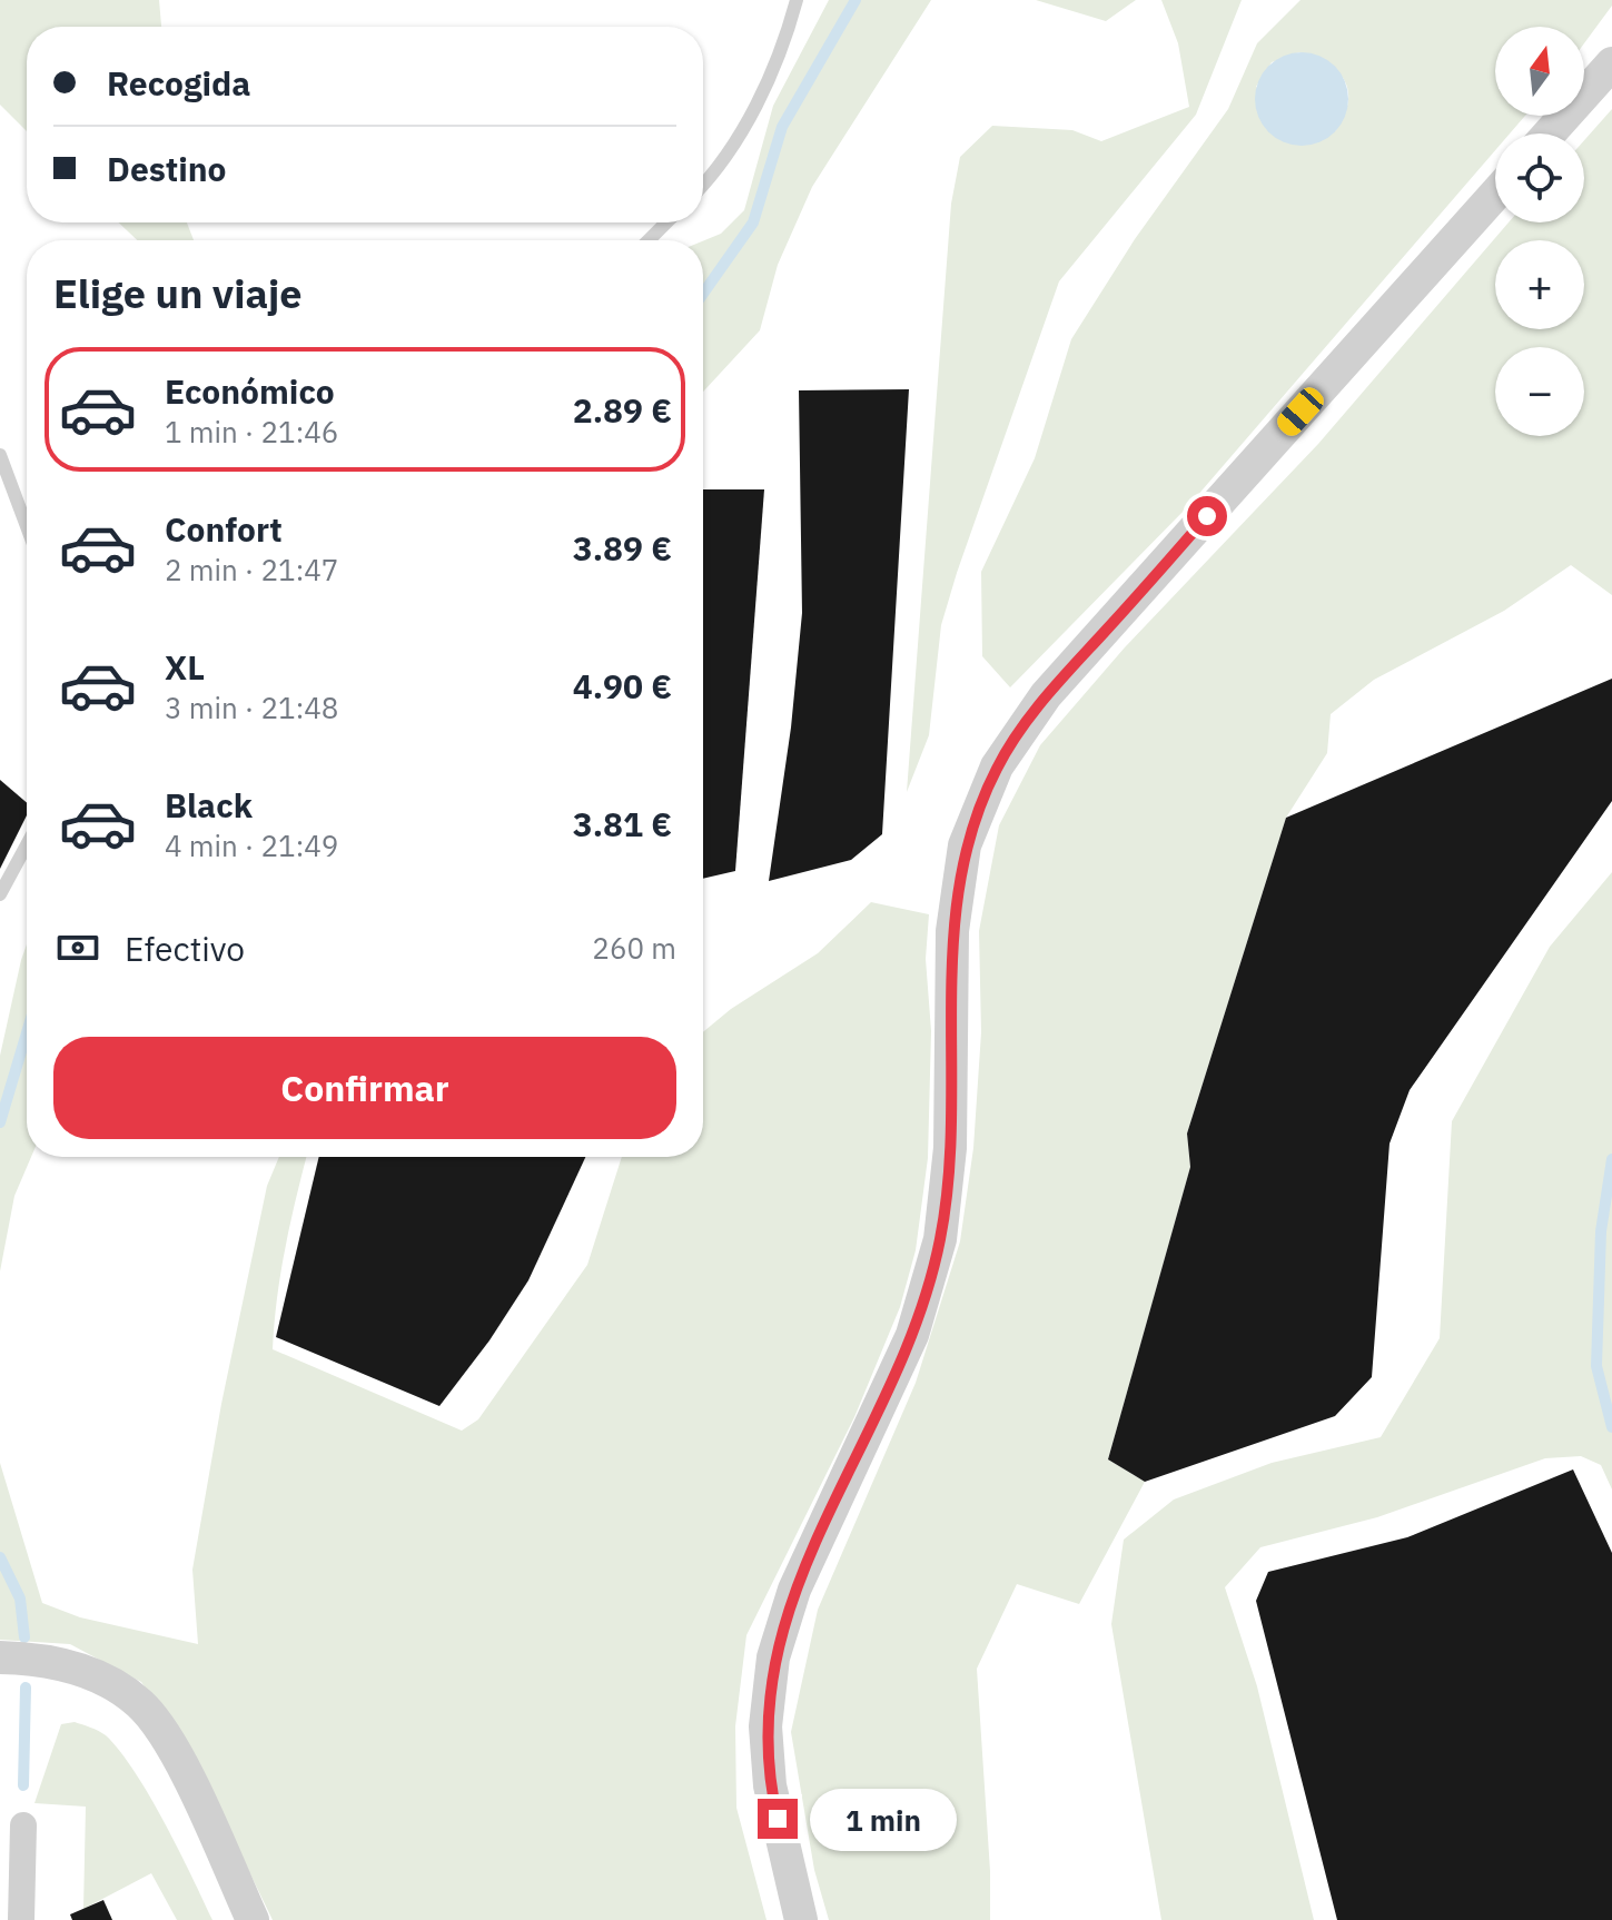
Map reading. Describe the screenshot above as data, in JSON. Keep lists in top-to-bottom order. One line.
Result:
{"north":"top","page":{"map_buttons":["+","−"],"banner":["Recogida","Destino"],"heading":"Elige un viaje","list":[{"name":"Económico","note":"1 min · 21:46","value":"2.89 €"},{"name":"Confort","note":"2 min · 21:47","value":"3.89 €"},{"name":"XL","note":"3 min · 21:48","value":"4.90 €"},{"name":"Black","note":"4 min · 21:49","value":"3.81 €"}],"pay":["Efectivo","260 m"],"buttons":"Confirmar","bubble":"1 min"}}
